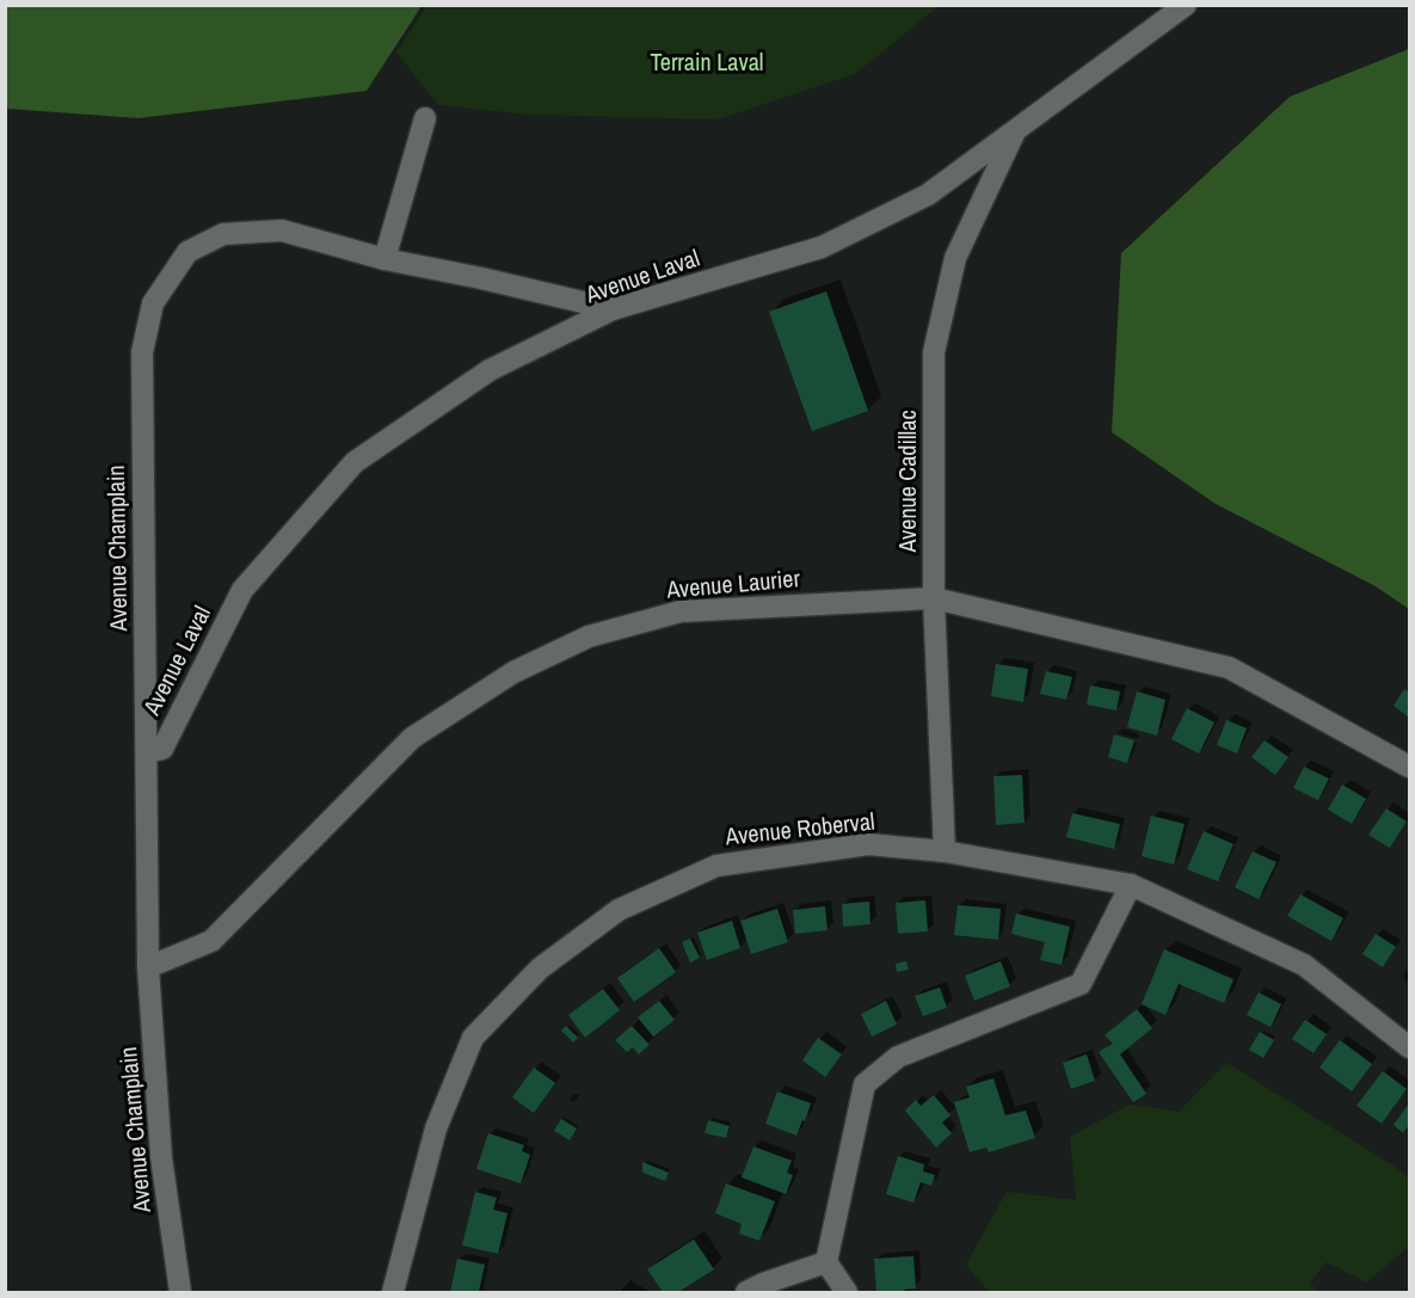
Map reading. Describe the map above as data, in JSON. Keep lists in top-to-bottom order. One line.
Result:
{"streets":{"street":["Avenue Laval","Avenue Cadillac","Avenue Champlain","Avenue Laurier","Avenue Roberval"]},"crossings":[["Avenue Laval","Avenue Cadillac"],["Avenue Laval","Avenue Champlain"],["Avenue Cadillac","Avenue Laurier"],["Avenue Cadillac","Avenue Roberval"],["Avenue Champlain","Avenue Laurier"]],"parks":["Terrain Laval"]}
